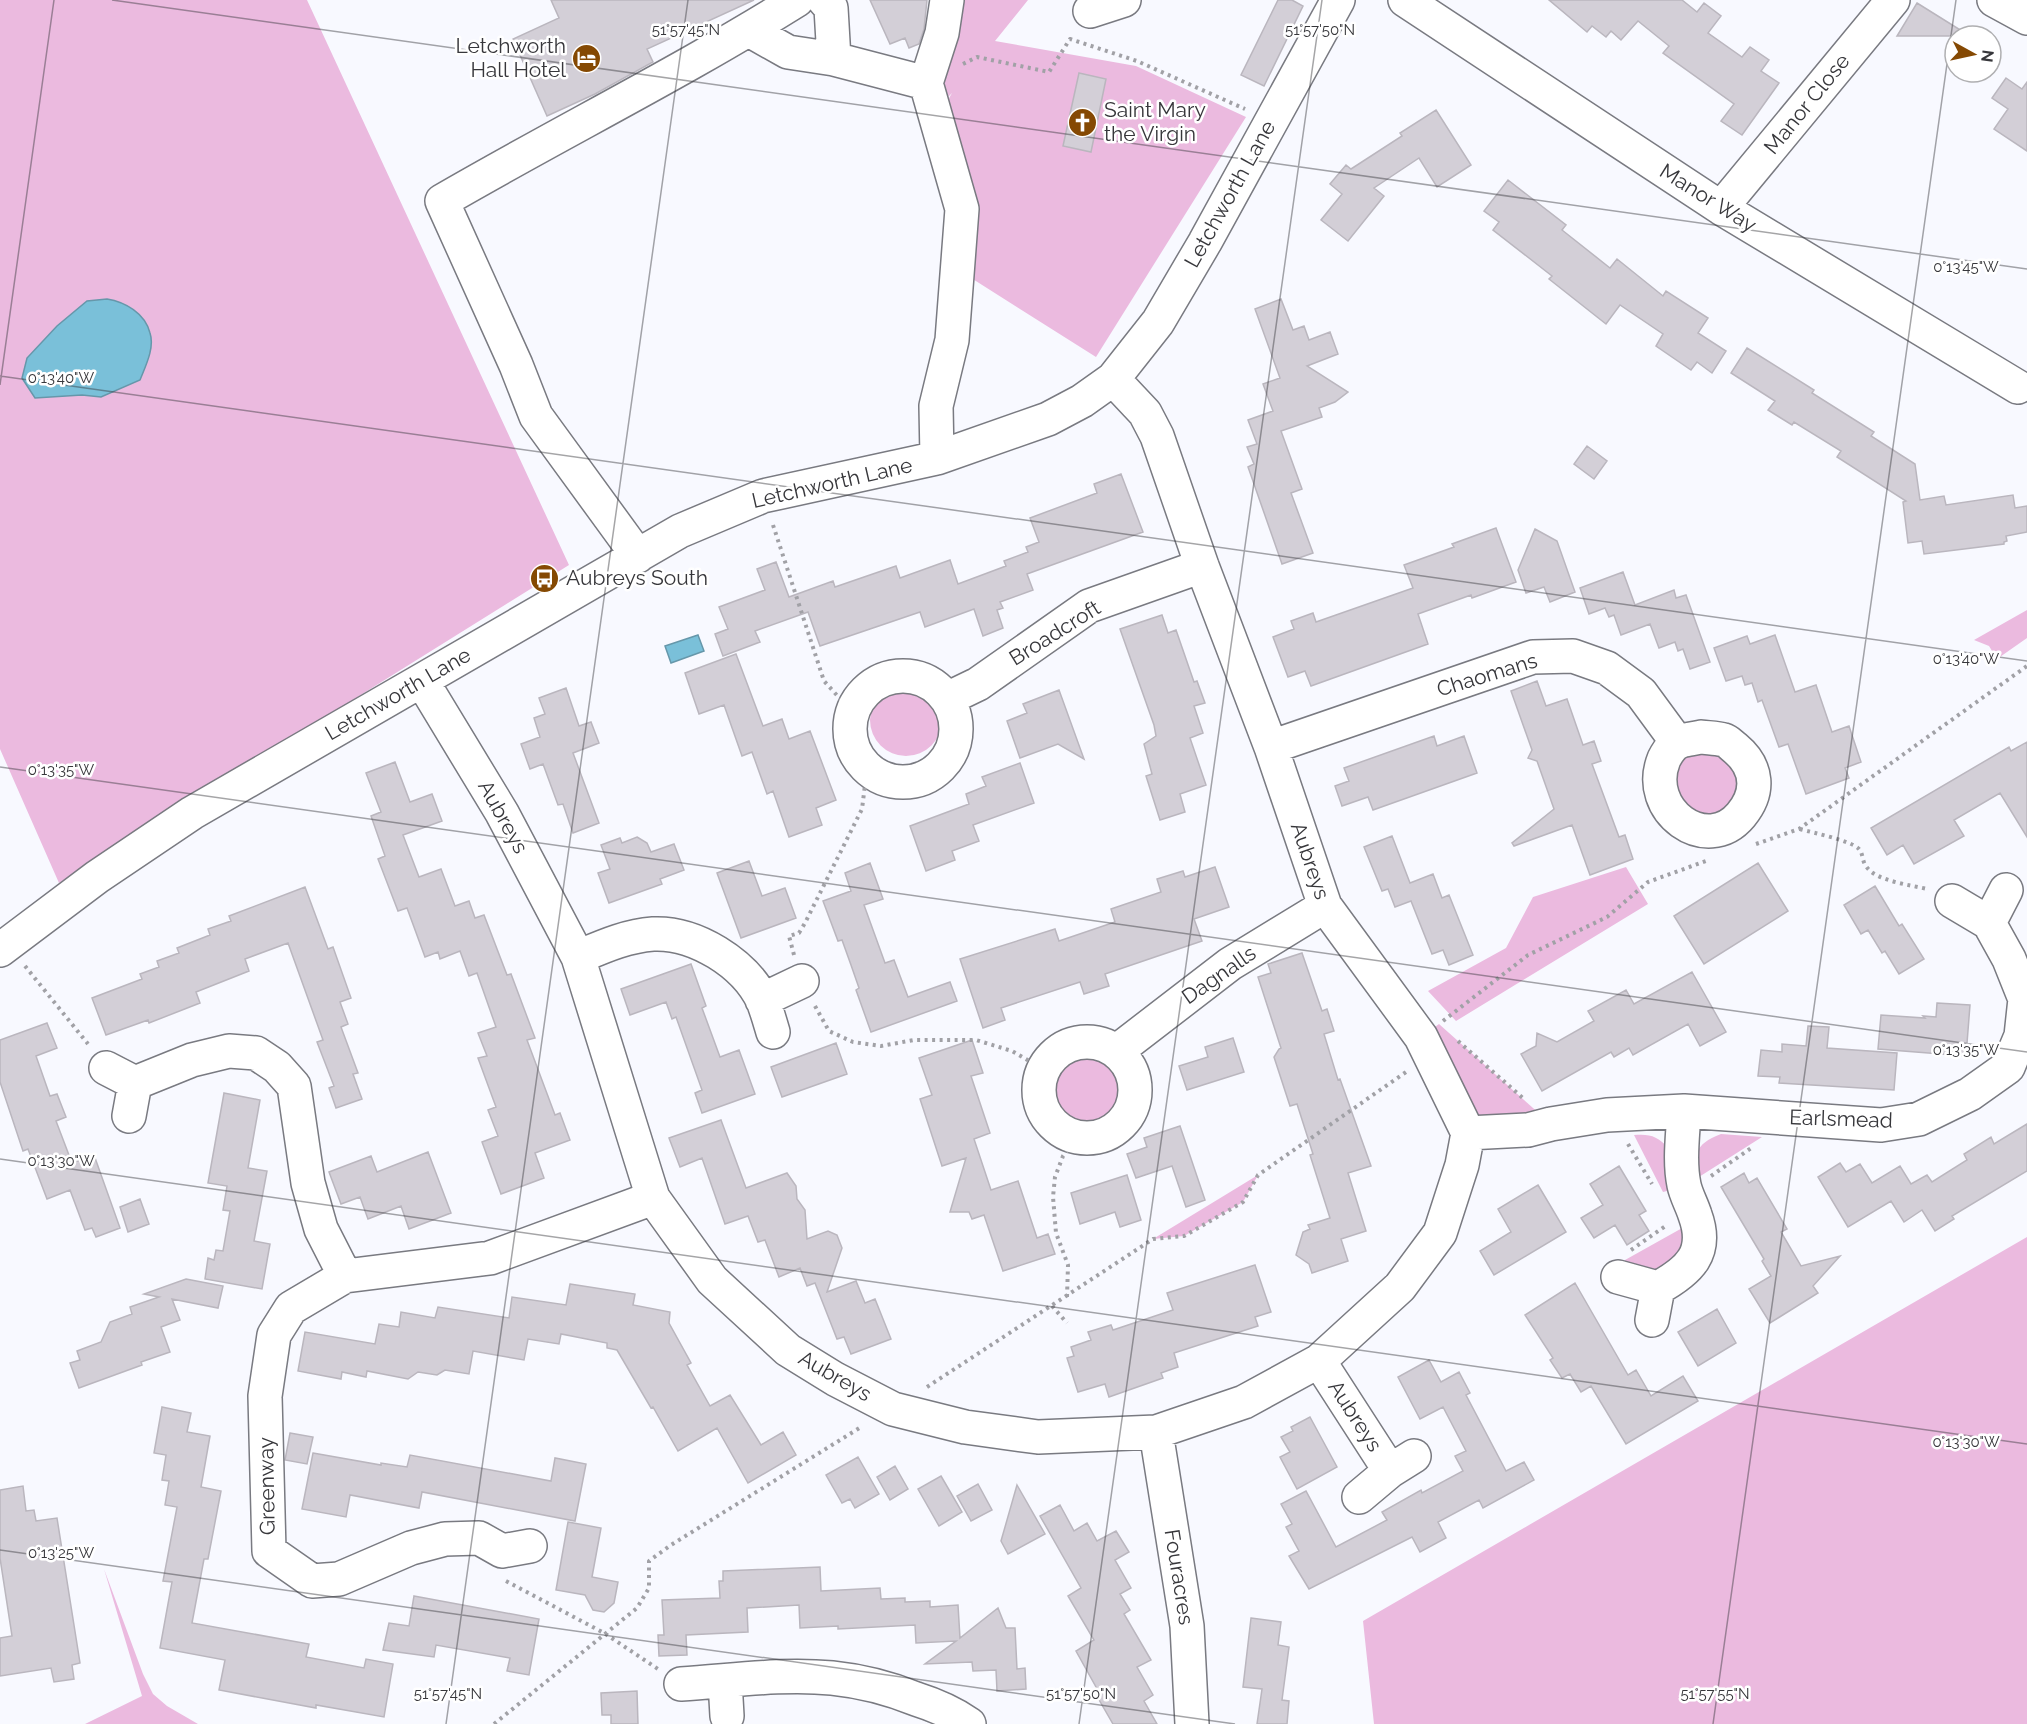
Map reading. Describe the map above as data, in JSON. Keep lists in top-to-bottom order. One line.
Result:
{"streets":{"street":["Manor Close","Letchworth Lane","Manor Way","Broadcroft","Chaomans","Aubreys","Dagnalls","Earlsmead","Greenway","Fouracres"]},"crossings":[["Manor Close","Manor Way"],["Letchworth Lane","Aubreys"],["Broadcroft","Aubreys"],["Chaomans","Aubreys"],["Aubreys","Dagnalls"],["Aubreys","Earlsmead"],["Aubreys","Greenway"],["Aubreys","Fouracres"]],"places":{"hotel":["Letchworth Hall Hotel"],"church":["Saint Mary the Virgin"],"bus stop":["Aubreys South"]},"north":"right","coordinates":["51°57'45\"N","51°57'50\"N","0°13'45\"W","0°13'40\"W","0°13'35\"W","0°13'30\"W","0°13'25\"W","51°57'55\"N"]}
